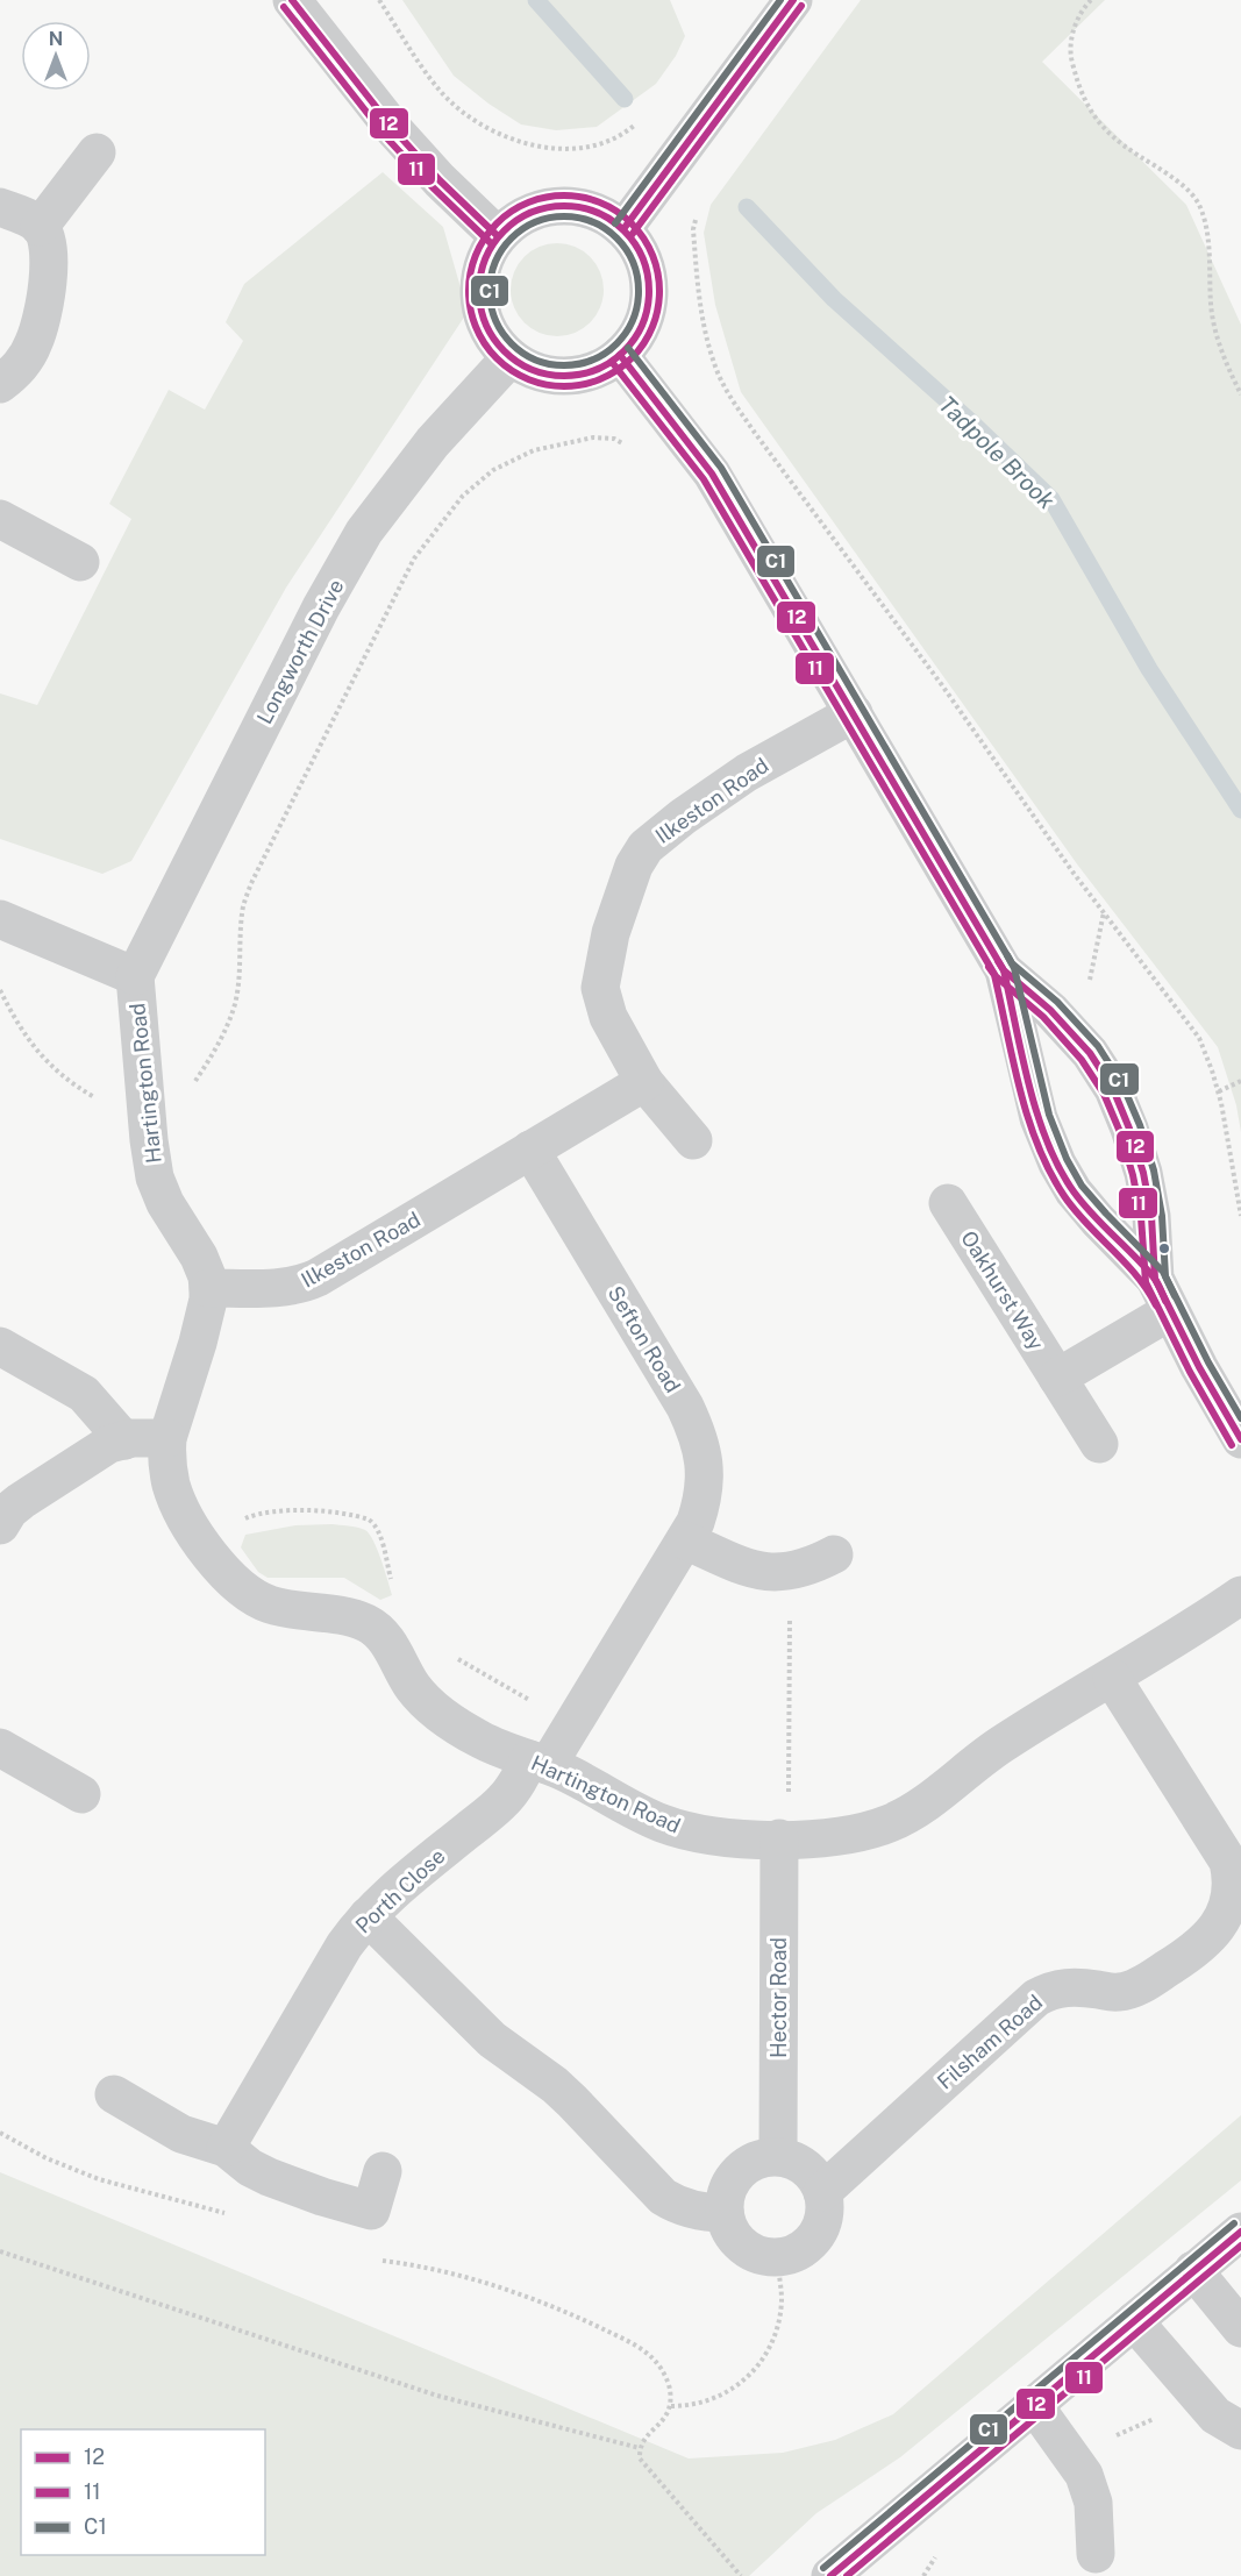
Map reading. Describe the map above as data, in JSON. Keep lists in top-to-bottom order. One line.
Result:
{"streets":{"street":["Longworth Drive","Ilkeston Road","Hartington Road","Oakhurst Way","Sefton Road","Porth Close","Hector Road","Filsham Road"]},"crossings":[["Longworth Drive","Hartington Road"],["Ilkeston Road","Hartington Road"],["Ilkeston Road","Sefton Road"],["Hartington Road","Sefton Road"],["Hartington Road","Porth Close"],["Hartington Road","Hector Road"],["Hartington Road","Filsham Road"],["Sefton Road","Porth Close"],["Hector Road","Filsham Road"]],"water":["Tadpole Brook"],"lines":["transit line 12","transit line C1","transit line 11"],"legend":["12","11","C1"],"north":"top"}
